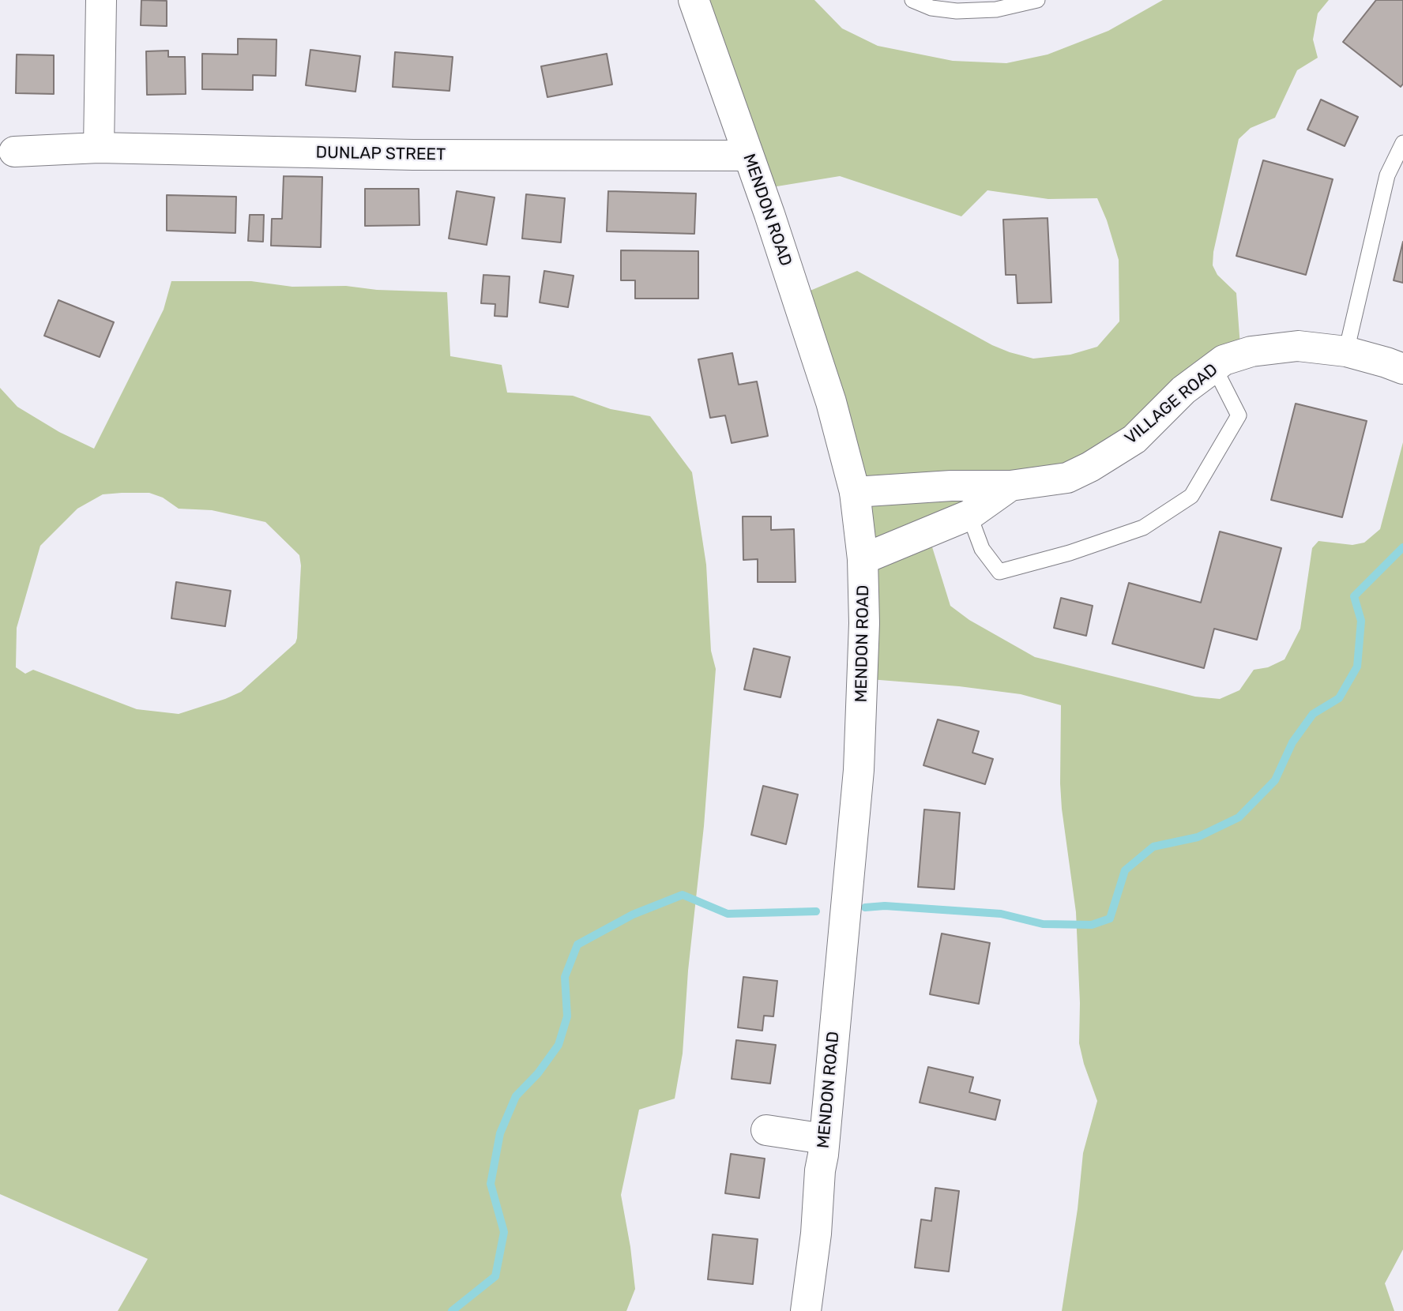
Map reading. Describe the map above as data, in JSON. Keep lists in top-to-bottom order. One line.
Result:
{"streets":{"street":["DUNLAP STREET","MENDON ROAD","VILLAGE ROAD"]},"crossings":[["DUNLAP STREET","MENDON ROAD"],["MENDON ROAD","VILLAGE ROAD"]]}
